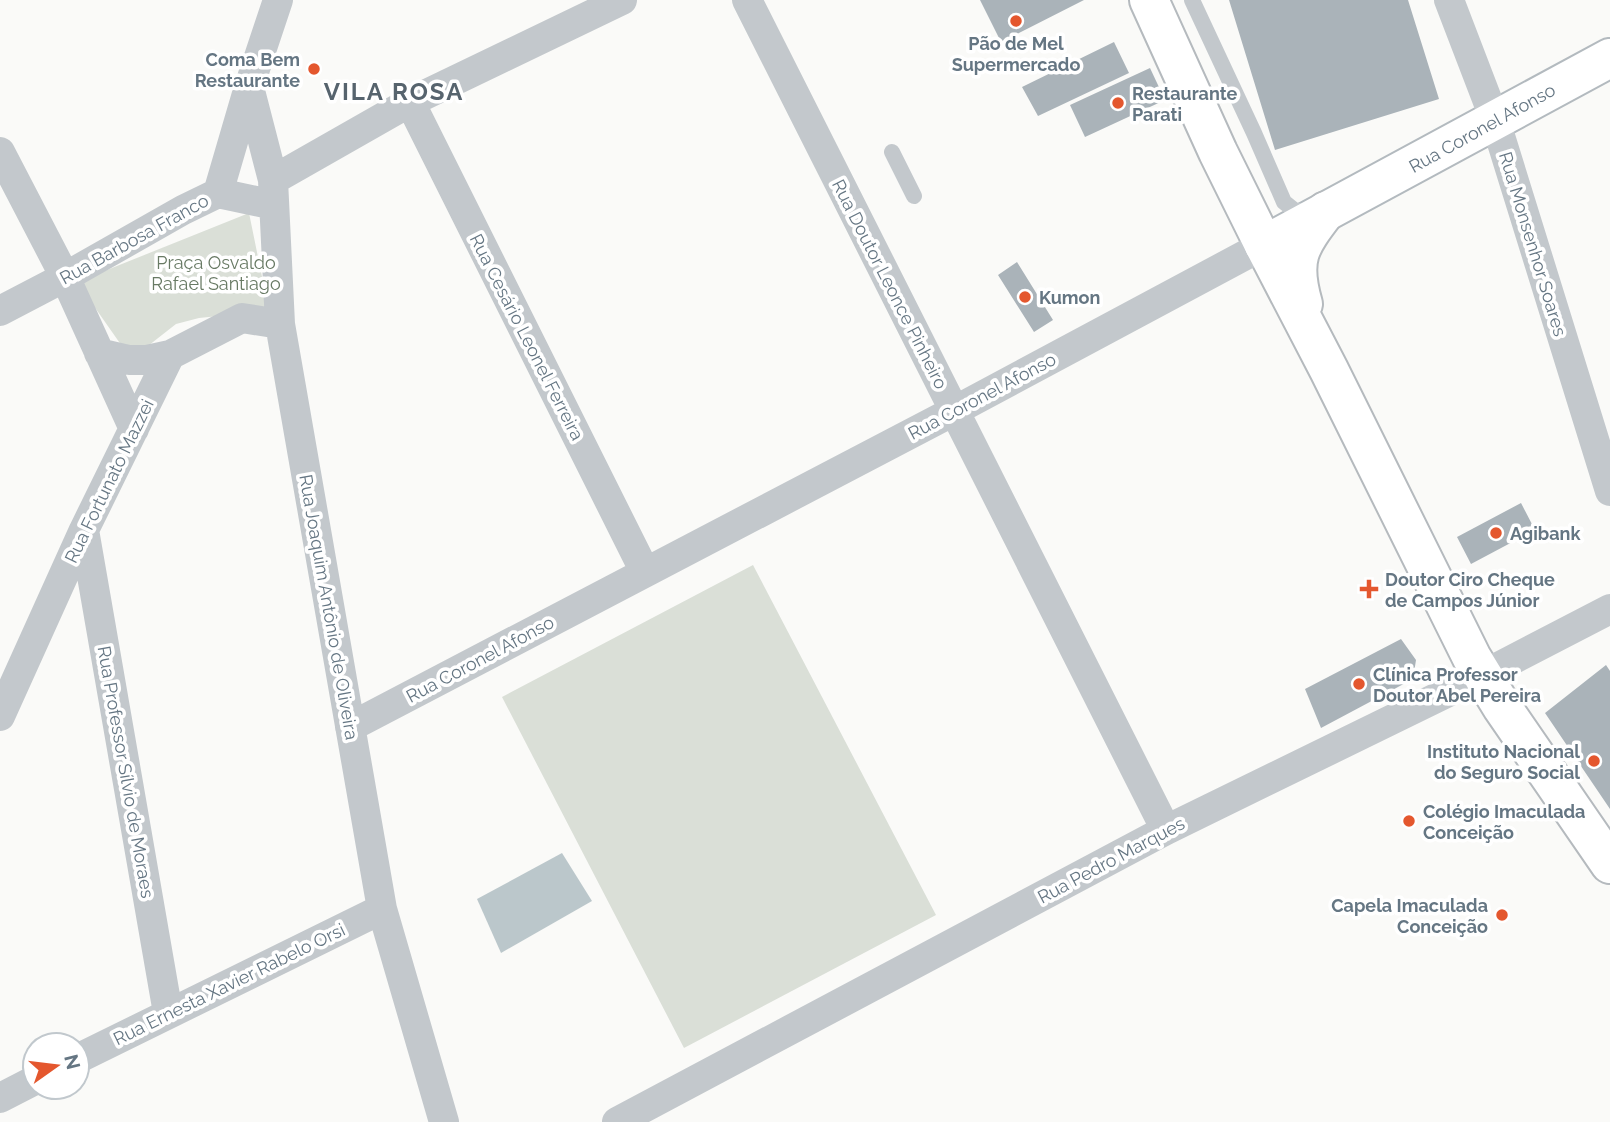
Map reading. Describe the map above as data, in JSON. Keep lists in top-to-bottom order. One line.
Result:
{"streets":{"main road":["Rua Coronel Afonso"],"street":["Rua Barbosa Franco","Rua Monsenhor Soares","Rua Doutor Leonce Pinheiro","Rua Cesário Leonel Ferreira","Rua Fortunato Mazzei","Rua Joaquim Antônio de Oliveira","Rua Professor Sílvio de Moraes","Rua Pedro Marques","Rua Ernesta Xavier Rabelo Orsi"]},"crossings":[["Rua Coronel Afonso","Rua Monsenhor Soares"],["Rua Coronel Afonso","Rua Doutor Leonce Pinheiro"],["Rua Coronel Afonso","Rua Cesário Leonel Ferreira"],["Rua Coronel Afonso","Rua Joaquim Antônio de Oliveira"],["Rua Barbosa Franco","Rua Joaquim Antônio de Oliveira"],["Rua Doutor Leonce Pinheiro","Rua Pedro Marques"],["Rua Fortunato Mazzei","Rua Professor Sílvio de Moraes"],["Rua Joaquim Antônio de Oliveira","Rua Ernesta Xavier Rabelo Orsi"],["Rua Professor Sílvio de Moraes","Rua Ernesta Xavier Rabelo Orsi"]],"districts":["VILA ROSA"],"parks":["Praça Osvaldo Rafael Santiago"],"places":{"other":["Pão de Mel Supermercado","Coma Bem Restaurante","Restaurante Parati","Kumon","Agibank","Clínica Professor Doutor Abel Pereira","Instituto Nacional do Seguro Social","Colégio Imaculada Conceição","Capela Imaculada Conceição"],"health":["Doutor Ciro Cheque de Campos Júnior"]},"north":"right"}
